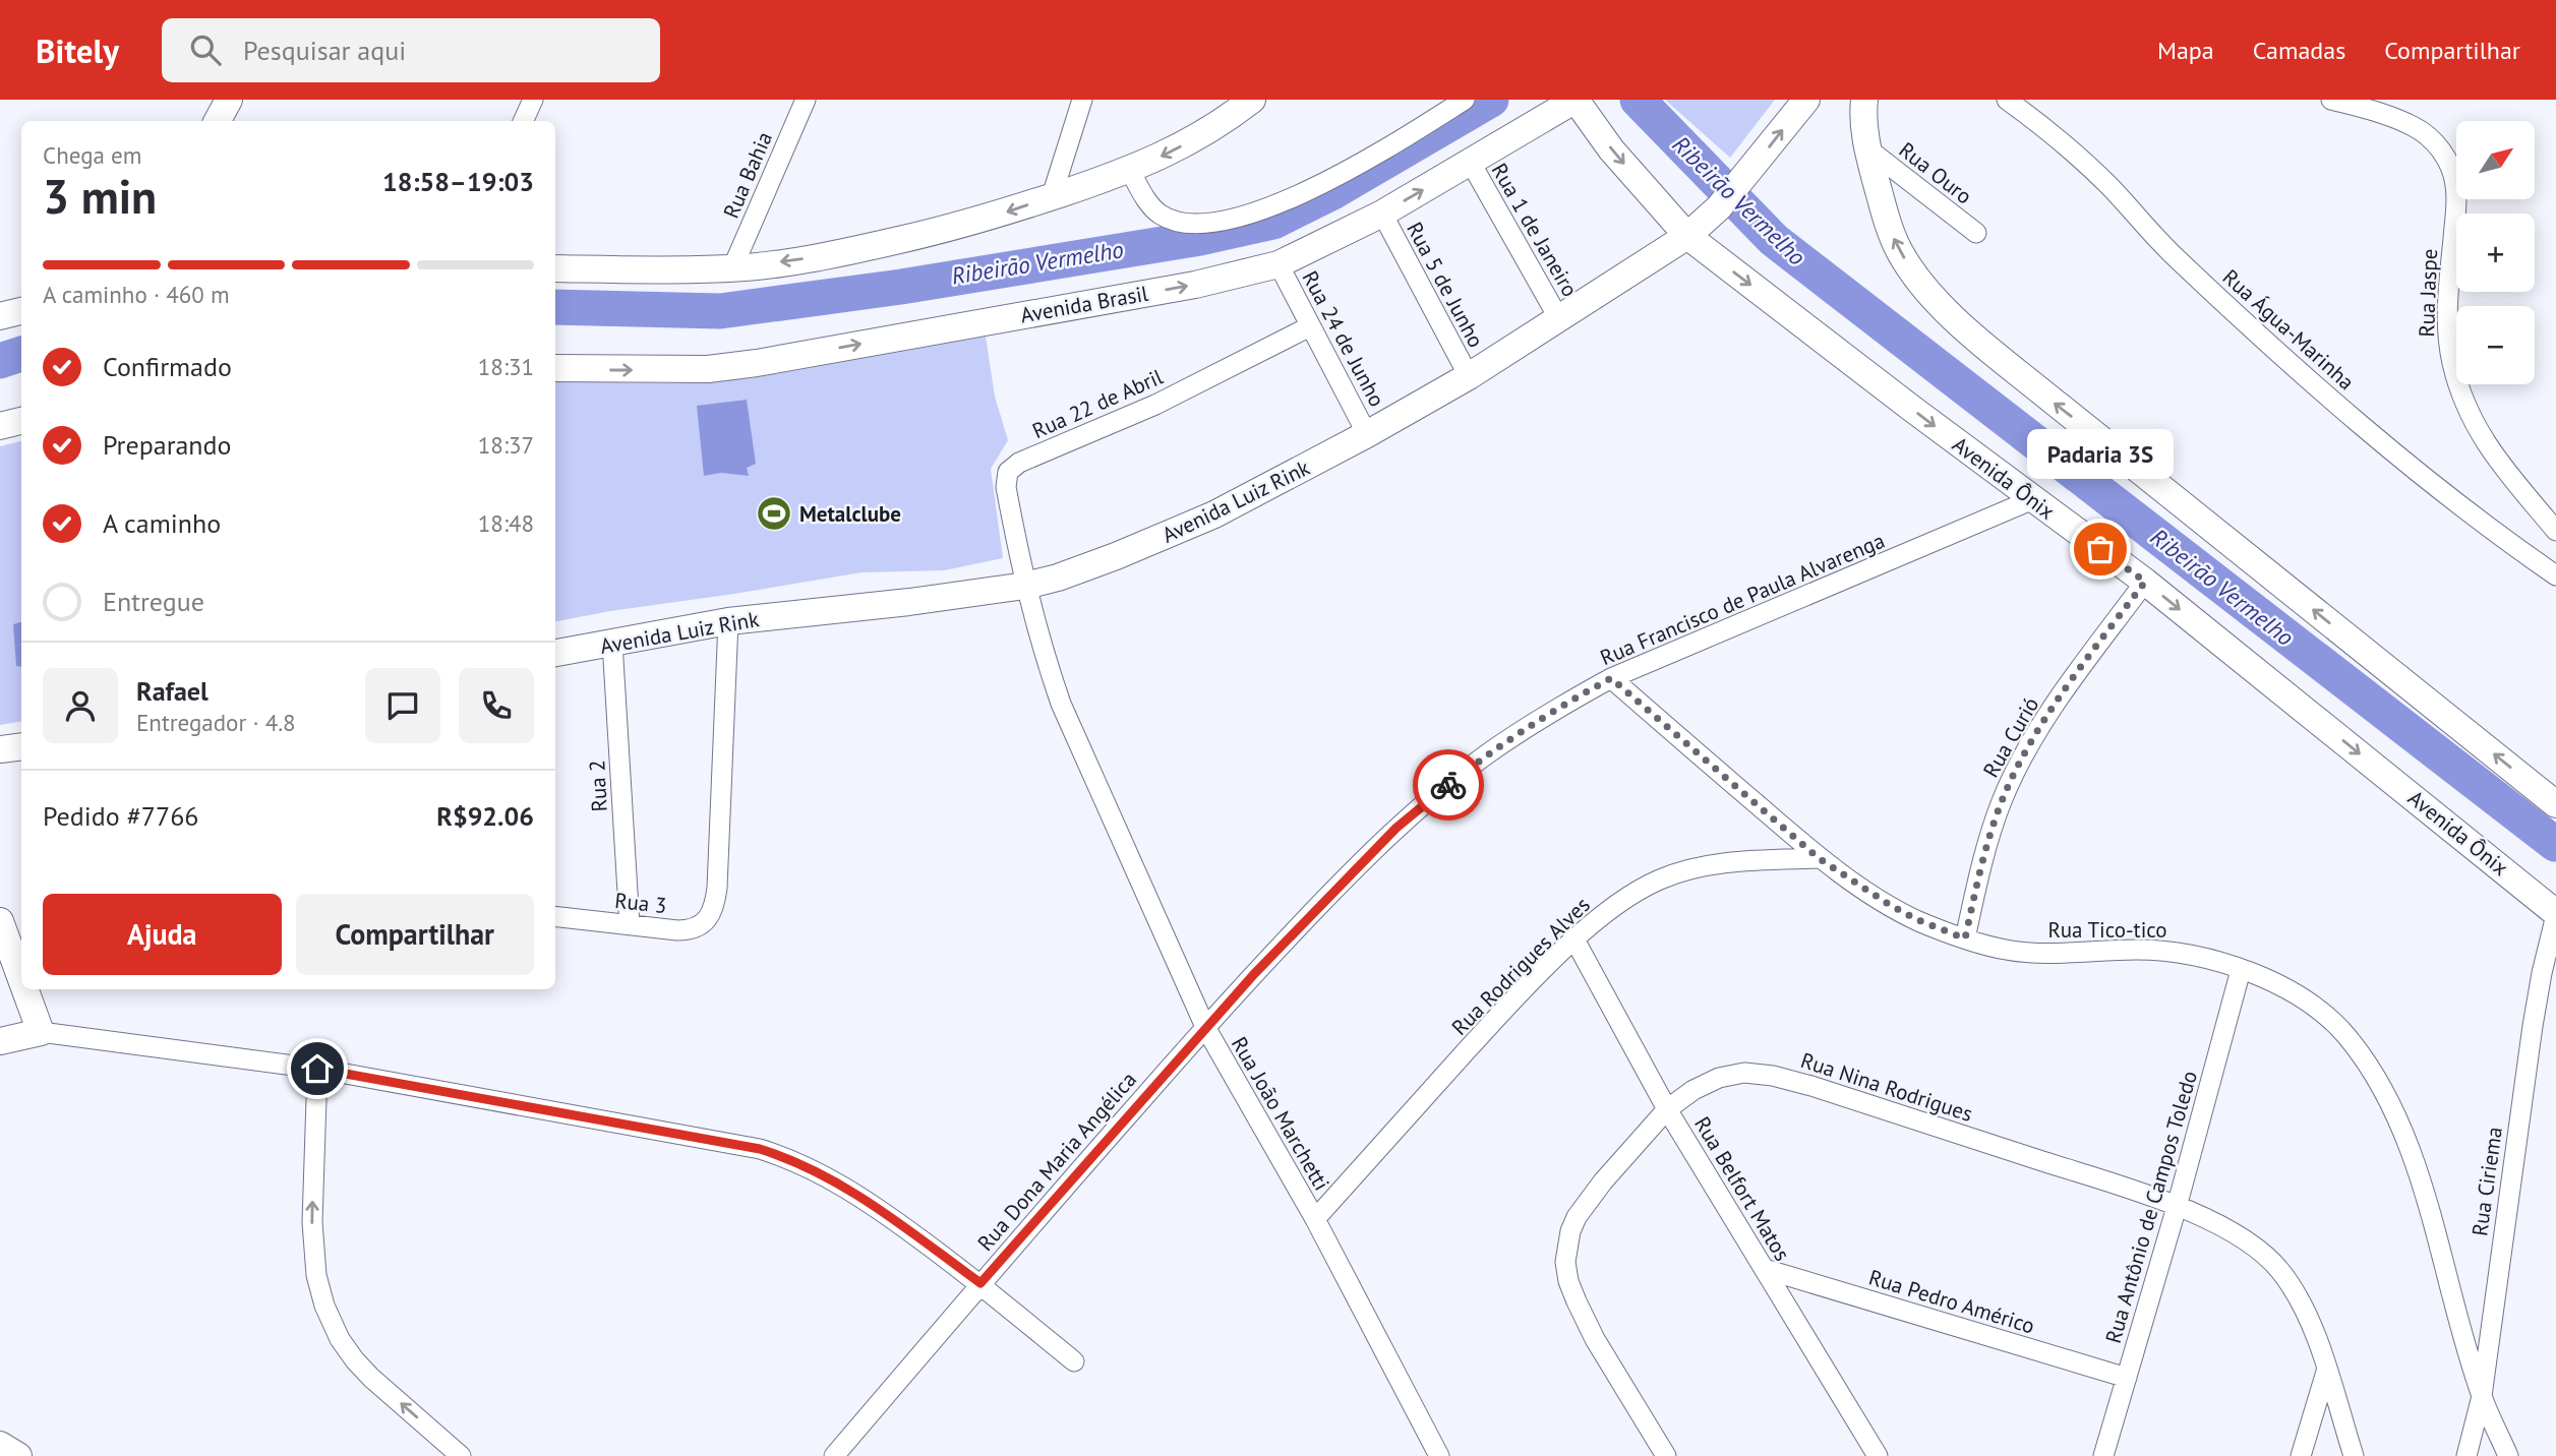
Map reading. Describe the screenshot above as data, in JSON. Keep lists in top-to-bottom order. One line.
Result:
{"streets":{"main road":["Avenida Brasil","Avenida Ônix","Avenida Luiz Rink"],"street":["Rua Ouro","Rua Bahia","Rua 1 de Janeiro","Rua 5 de Junho","Rua Jaspe","Rua Água-Marinha","Rua 24 de Junho","Rua 22 de Abril","Rua Francisco de Paula Alvarenga","Rua Curió","Rua 2","Rua 3","Rua Tico-tico","Rua Rodrigues Alves","Rua Nina Rodrigues","Rua João Marchetti","Rua Dona Maria Angélica","Rua Ciriema","Rua Belfort Matos","Rua Antônio de Campos Toledo","Rua Pedro Américo"]},"crossings":[["Rua 1 de Janeiro","Avenida Brasil"],["Rua 1 de Janeiro","Avenida Luiz Rink"],["Rua 5 de Junho","Avenida Brasil"],["Rua 5 de Junho","Avenida Luiz Rink"],["Avenida Brasil","Rua 24 de Junho"],["Avenida Brasil","Avenida Ônix"],["Rua 24 de Junho","Rua 22 de Abril"],["Rua 24 de Junho","Avenida Luiz Rink"],["Rua 22 de Abril","Avenida Luiz Rink"],["Rua 22 de Abril","Rua João Marchetti"],["Avenida Ônix","Avenida Luiz Rink"],["Avenida Ônix","Rua Francisco de Paula Alvarenga"],["Avenida Ônix","Rua Curió"],["Avenida Ônix","Rua Ciriema"],["Avenida Luiz Rink","Rua 2"],["Avenida Luiz Rink","Rua 3"],["Avenida Luiz Rink","Rua João Marchetti"],["Rua Francisco de Paula Alvarenga","Rua Tico-tico"],["Rua Francisco de Paula Alvarenga","Rua João Marchetti"],["Rua Francisco de Paula Alvarenga","Rua Dona Maria Angélica"],["Rua Curió","Rua Tico-tico"],["Rua 2","Rua 3"],["Rua Tico-tico","Rua Rodrigues Alves"],["Rua Tico-tico","Rua Ciriema"],["Rua Tico-tico","Rua Antônio de Campos Toledo"],["Rua Rodrigues Alves","Rua João Marchetti"],["Rua Rodrigues Alves","Rua Belfort Matos"],["Rua Nina Rodrigues","Rua Belfort Matos"],["Rua Nina Rodrigues","Rua Antônio de Campos Toledo"],["Rua João Marchetti","Rua Dona Maria Angélica"],["Rua Belfort Matos","Rua Pedro Américo"],["Rua Antônio de Campos Toledo","Rua Pedro Américo"]],"water":["Ribeirão Vermelho"],"places":{"sports":["Metalclube"],"other":["Padaria 3S"]},"north":"top right","page":{"header":"Bitely","search":"Pesquisar aqui","nav":["Mapa","Camadas","Compartilhar"],"map_buttons":["+","−"],"heading":["3 min","Chega em","18:58–19:03"],"panel":["Rafael","Entregador · 4.8","Pedido #7766","R$92.06"],"bar":"A caminho · 460 m","list":[["Confirmado","18:31"],["Preparando","18:37"],["A caminho","18:48"],"Entregue"],"bubble":"Padaria 3S","buttons":["Ajuda","Compartilhar"]}}
